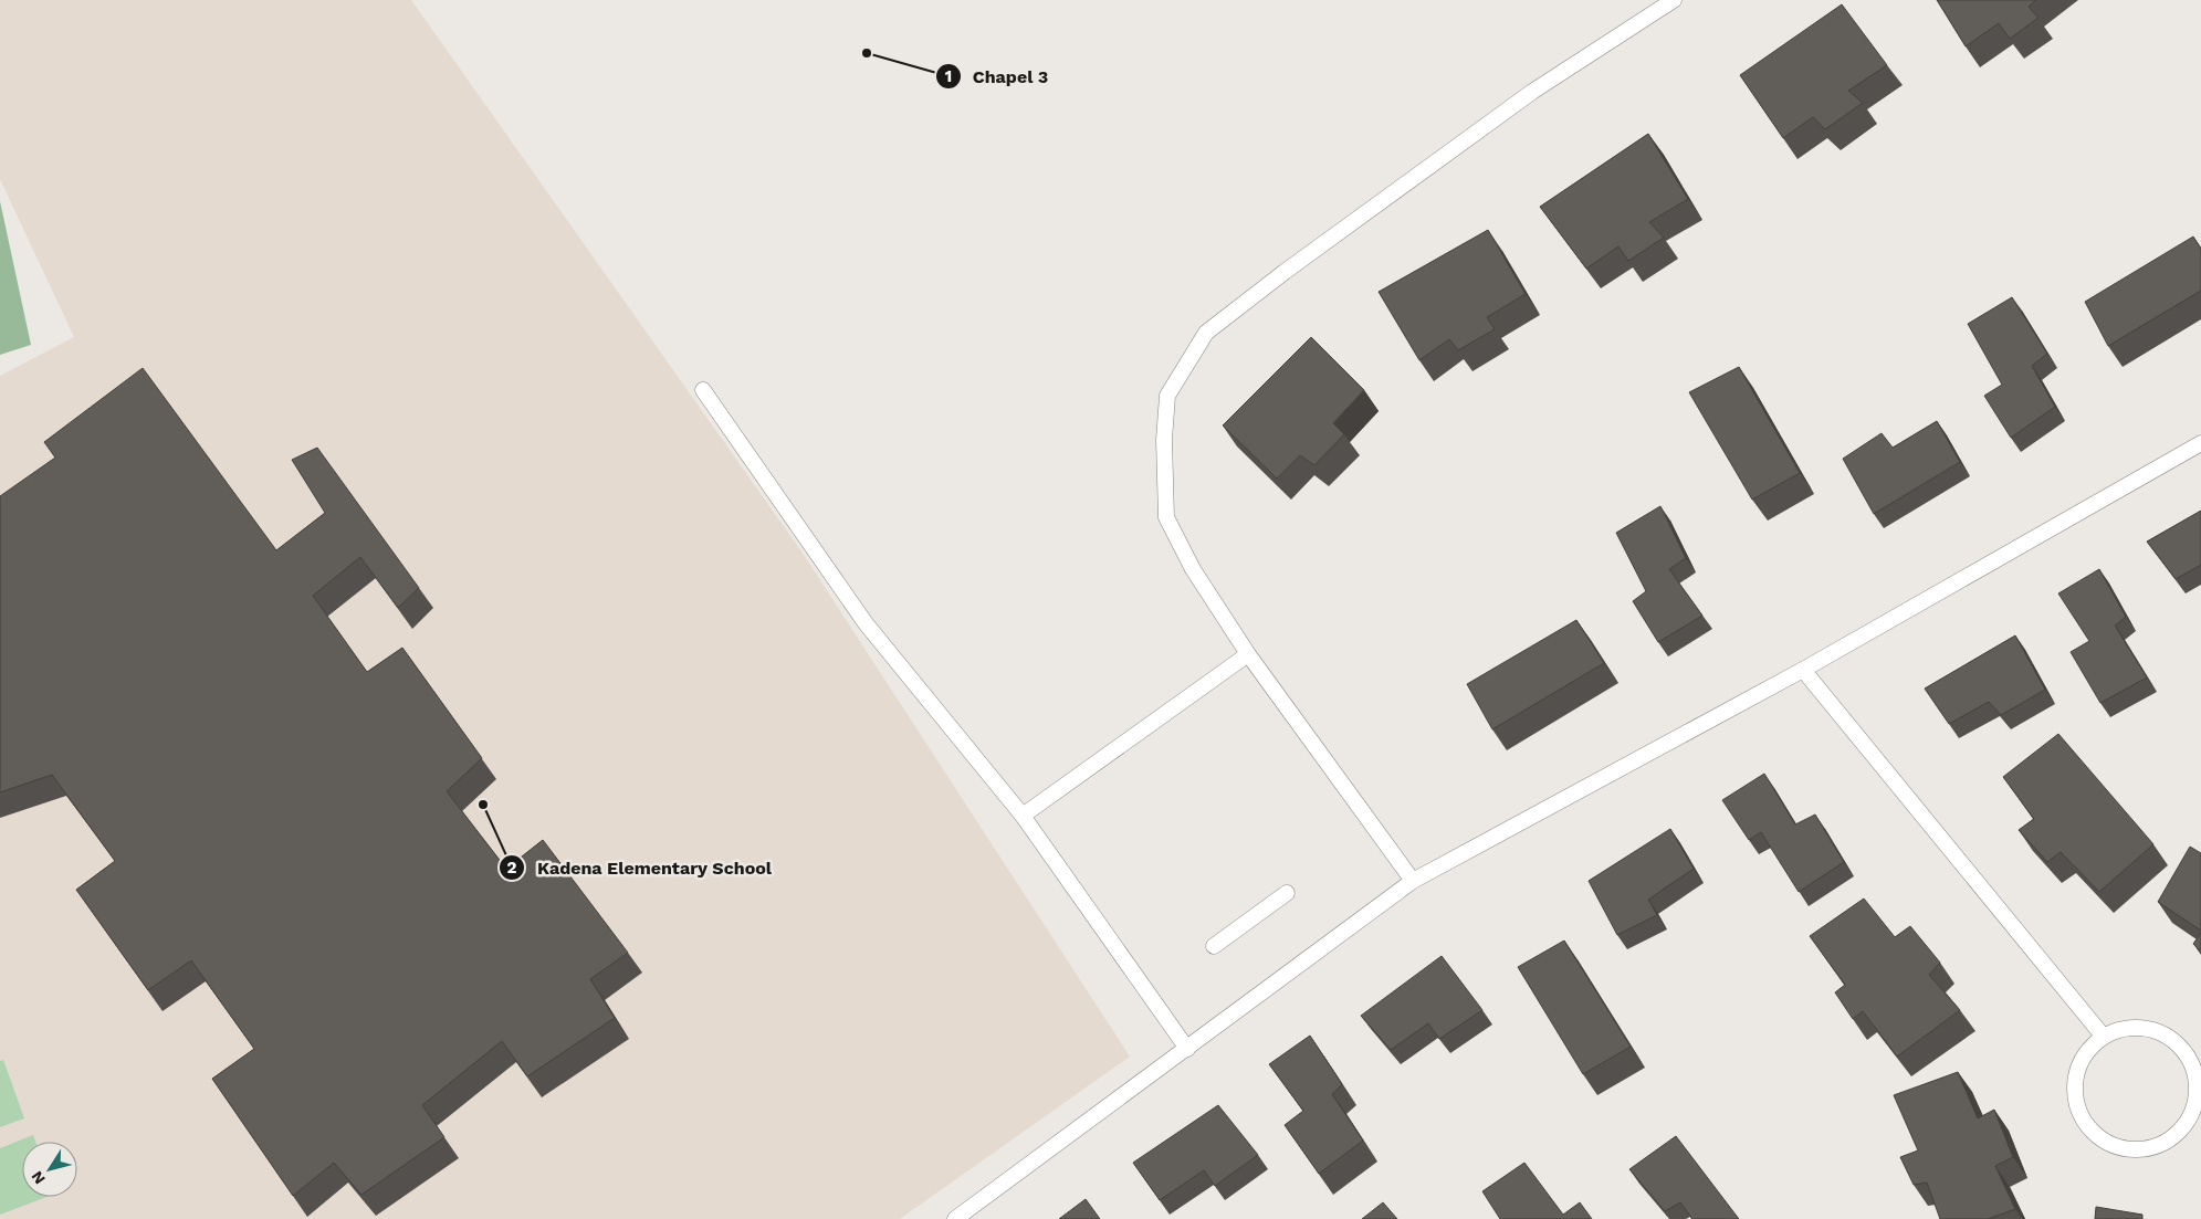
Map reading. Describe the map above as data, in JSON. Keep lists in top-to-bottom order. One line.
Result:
{"places":["Chapel 3","Kadena Elementary School"],"north":"bottom left"}
